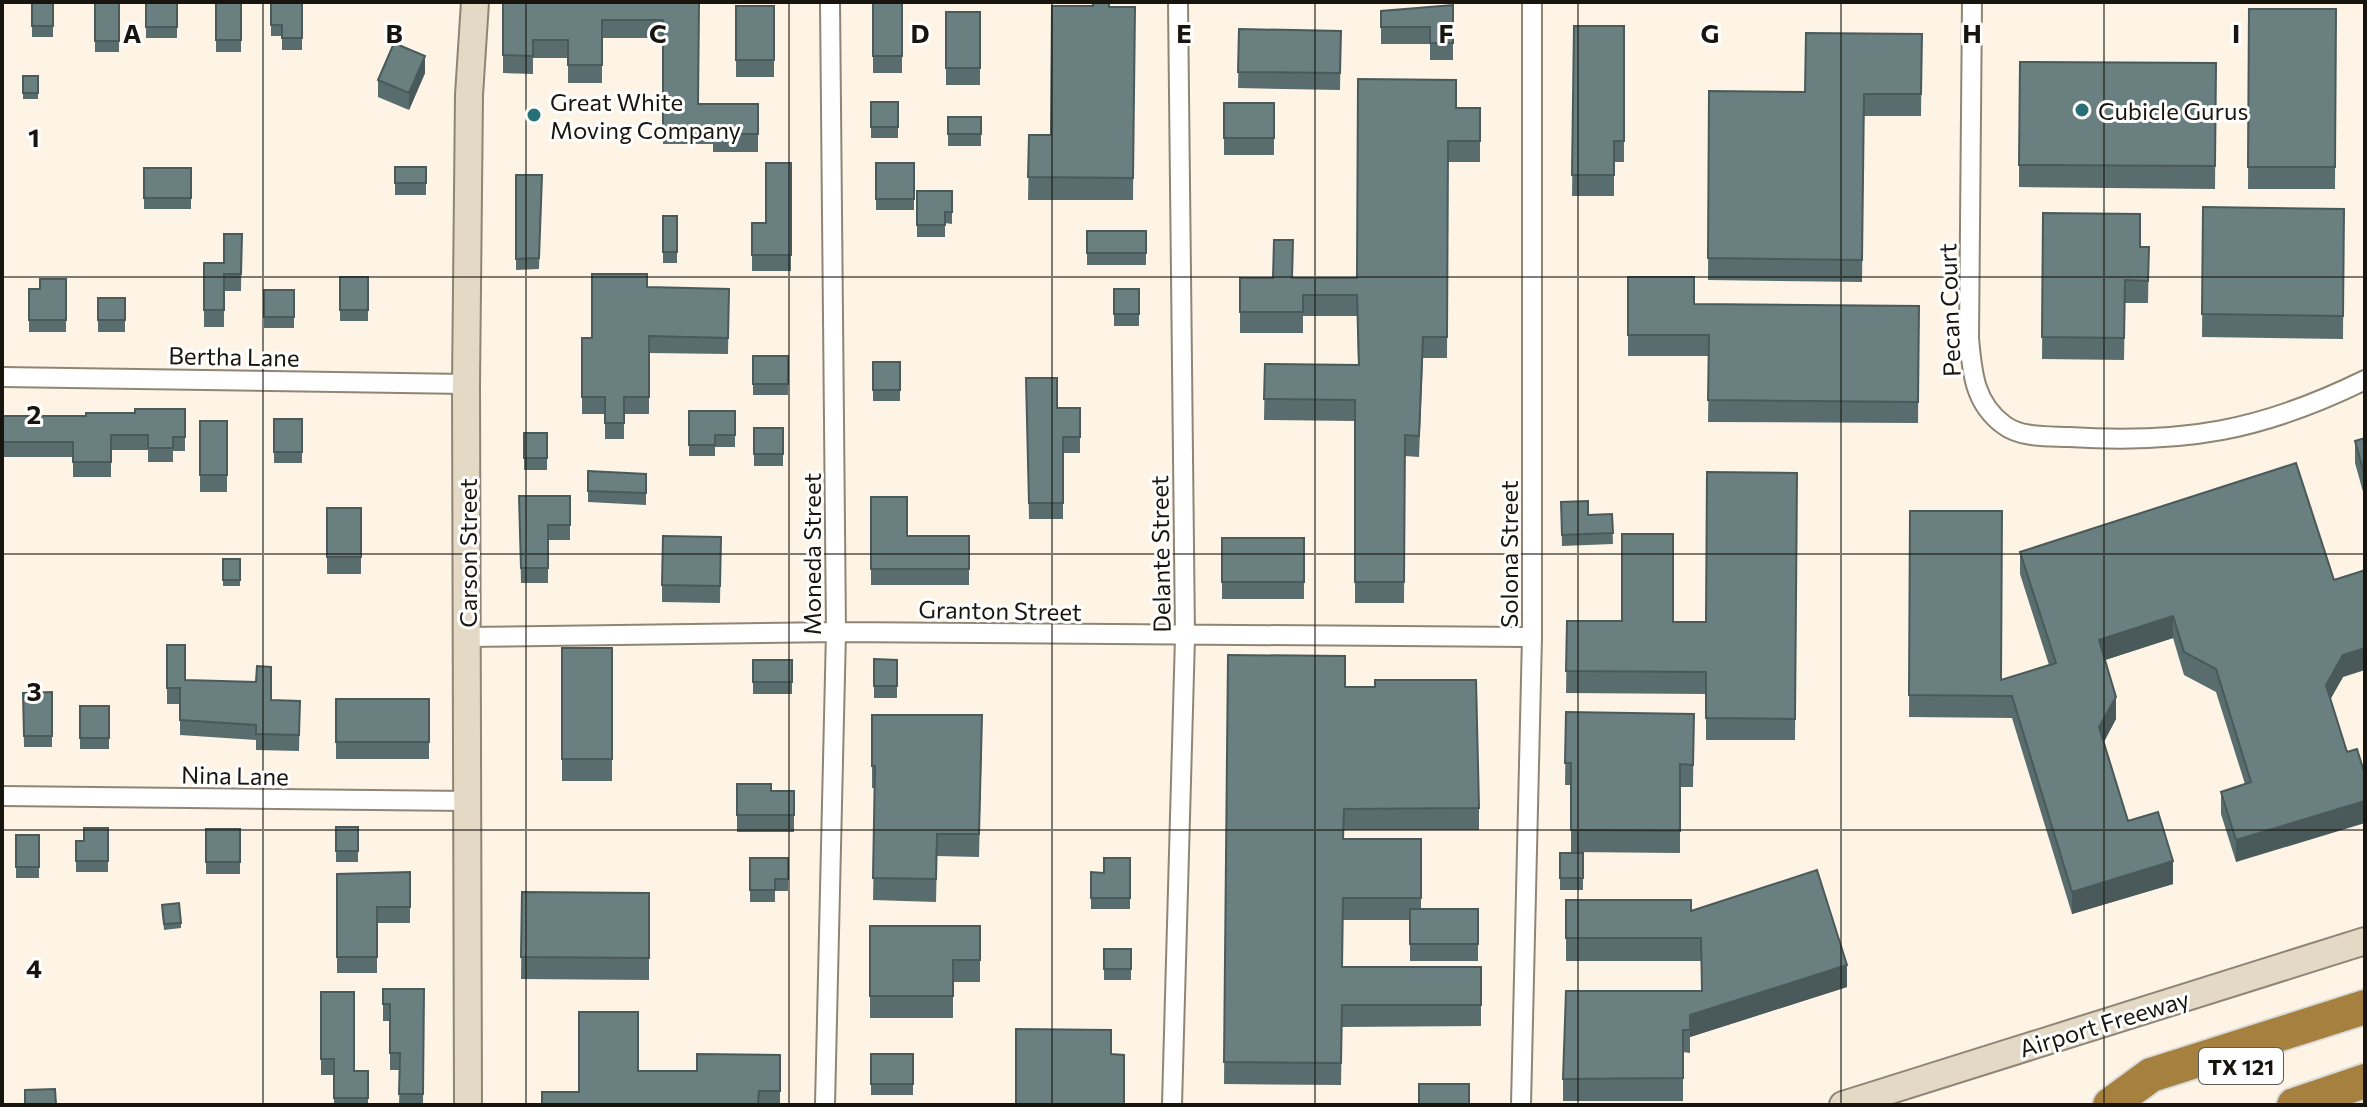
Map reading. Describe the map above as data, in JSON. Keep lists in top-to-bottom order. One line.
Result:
{"streets":{"highway":["TX 121"],"street":["Pecan Court","Bertha Lane","Carson Street","Moneda Street","Delante Street","Solona Street","Granton Street","Nina Lane","Airport Freeway"]},"crossings":[["Bertha Lane","Carson Street"],["Carson Street","Granton Street"],["Carson Street","Nina Lane"],["Moneda Street","Granton Street"],["Delante Street","Granton Street"],["Solona Street","Granton Street"]],"places":["Cubicle Gurus","Great White Moving Company"],"grid":{"columns":["A","B","C","D","E","F","G","H","I"],"rows":["1","2","3","4"]}}
